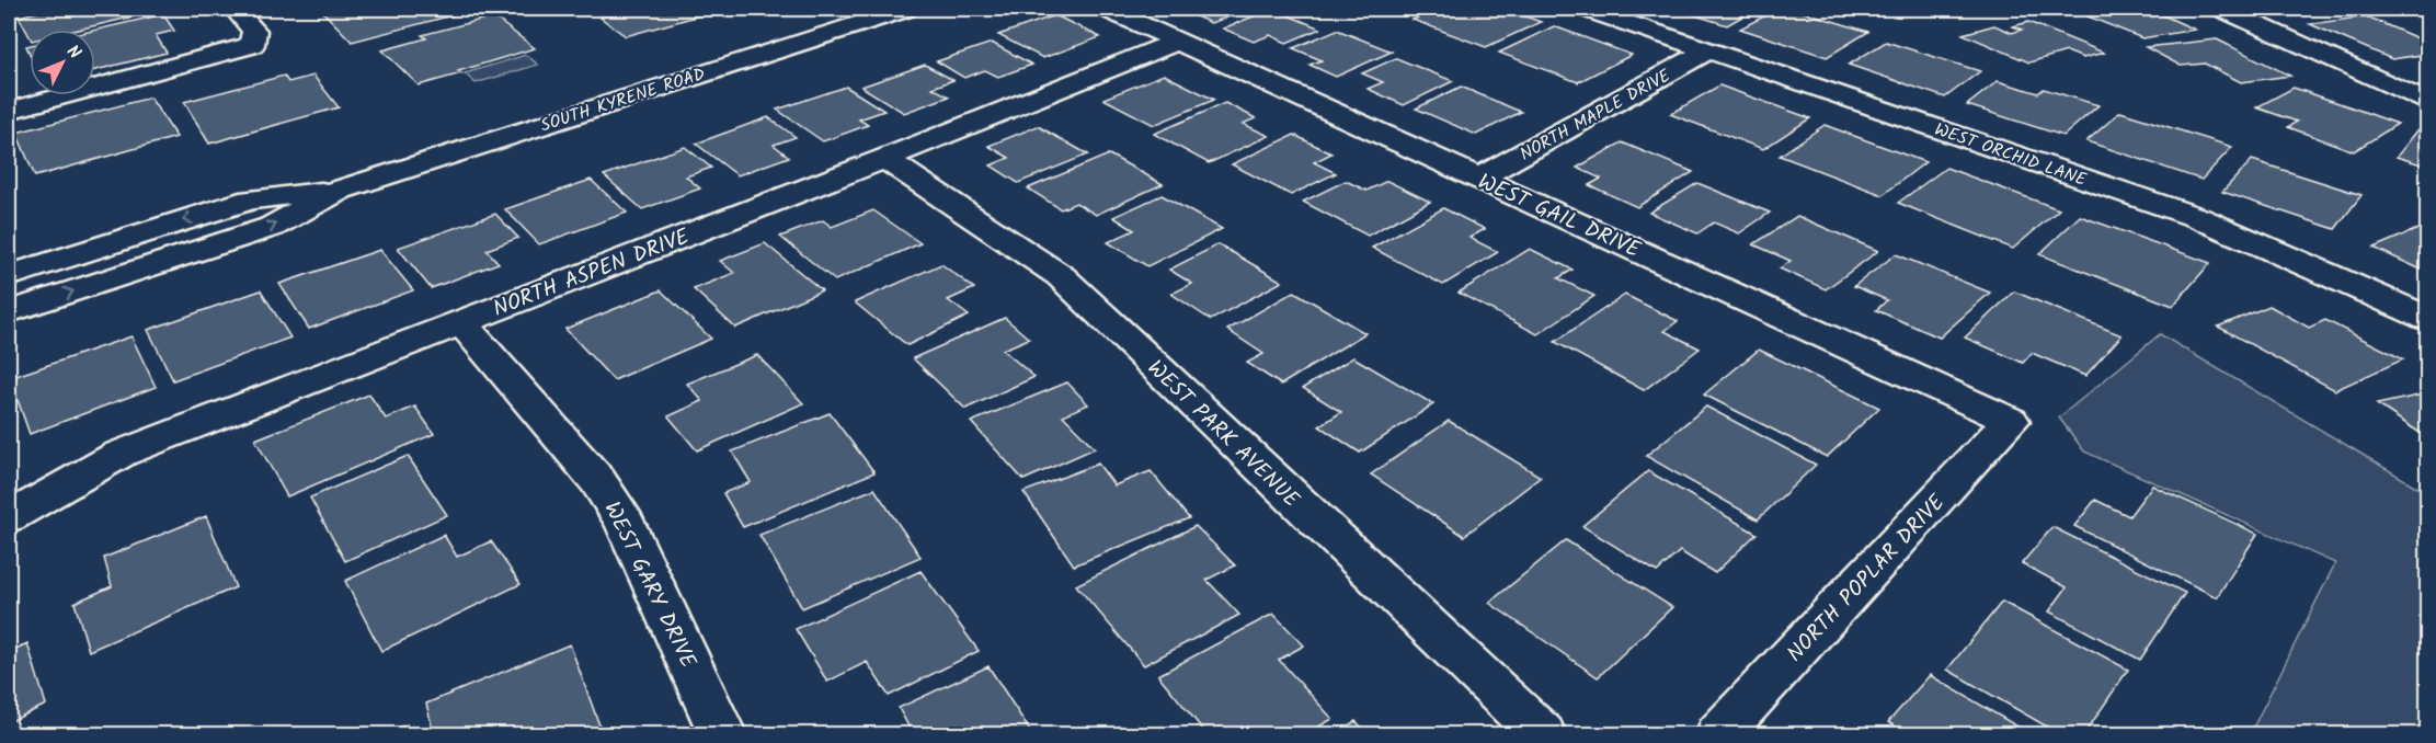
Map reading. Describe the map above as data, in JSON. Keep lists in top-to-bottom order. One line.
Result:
{"streets":{"street":["SOUTH KYRENE ROAD","NORTH MAPLE DRIVE","WEST ORCHID LANE","WEST GAIL DRIVE","NORTH ASPEN DRIVE","WEST PARK AVENUE","NORTH POPLAR DRIVE","WEST GARY DRIVE"]},"crossings":[["NORTH MAPLE DRIVE","WEST ORCHID LANE"],["NORTH MAPLE DRIVE","WEST GAIL DRIVE"],["WEST GAIL DRIVE","NORTH ASPEN DRIVE"],["WEST GAIL DRIVE","NORTH POPLAR DRIVE"],["NORTH ASPEN DRIVE","WEST PARK AVENUE"],["NORTH ASPEN DRIVE","WEST GARY DRIVE"]],"north":"top right"}
